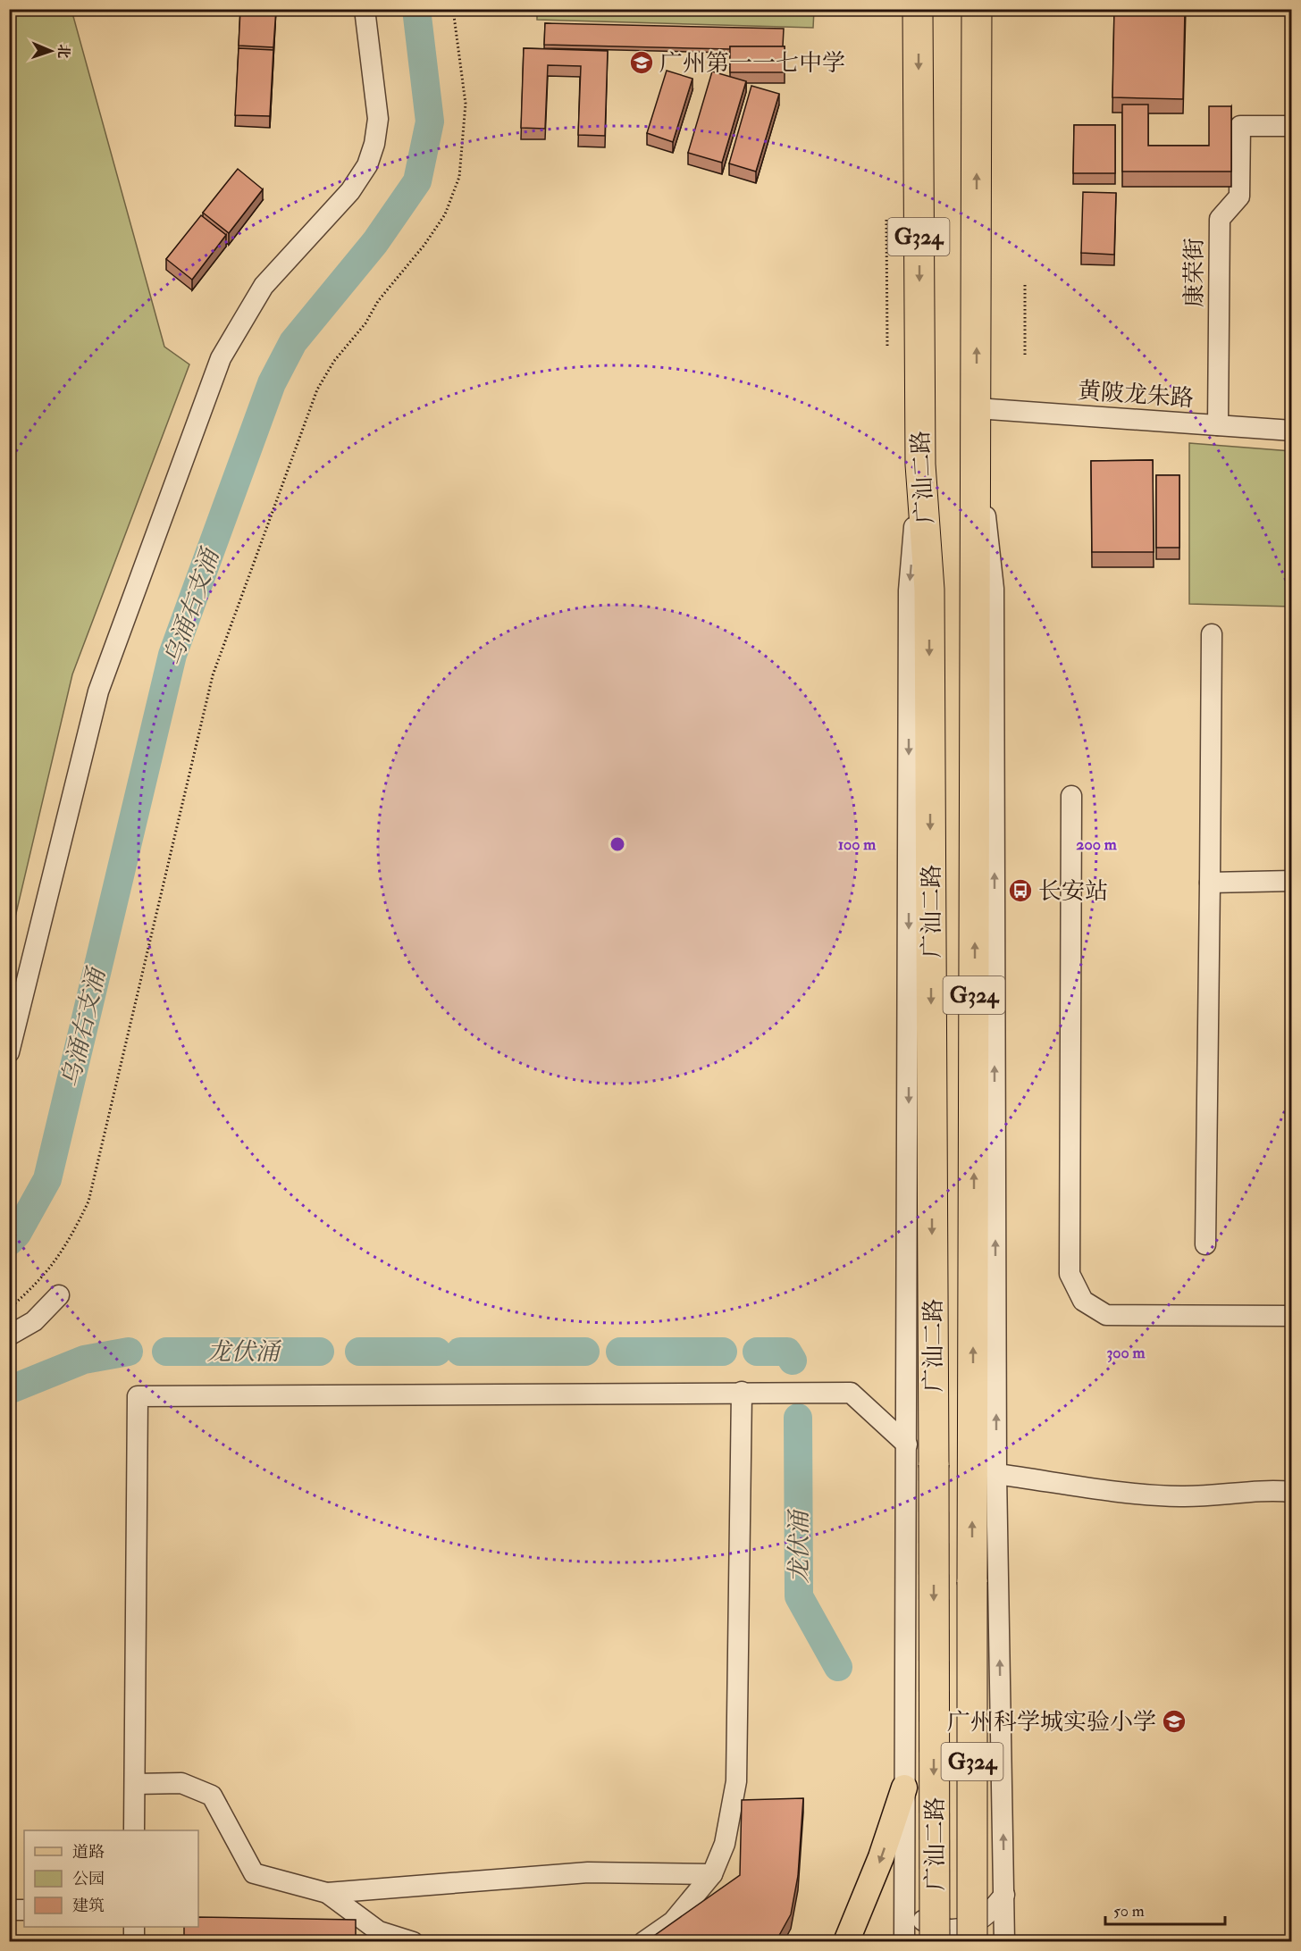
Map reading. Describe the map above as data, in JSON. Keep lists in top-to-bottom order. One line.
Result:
{"streets":{"highway":["G324","广汕二路"],"street":["康荣街","黄陂龙朱路"]},"crossings":[["康荣街","黄陂龙朱路"],["黄陂龙朱路","广汕二路"]],"water":["乌涌右支涌","龙伏涌"],"places":{"school or university":["广州第一一七中学","广州科学城实验小学"],"bus stop":["长安站"]},"legend":["道路","公园","建筑"],"scale_bar":"50 m","north":"right","rings":["100 m","200 m","300 m"]}
